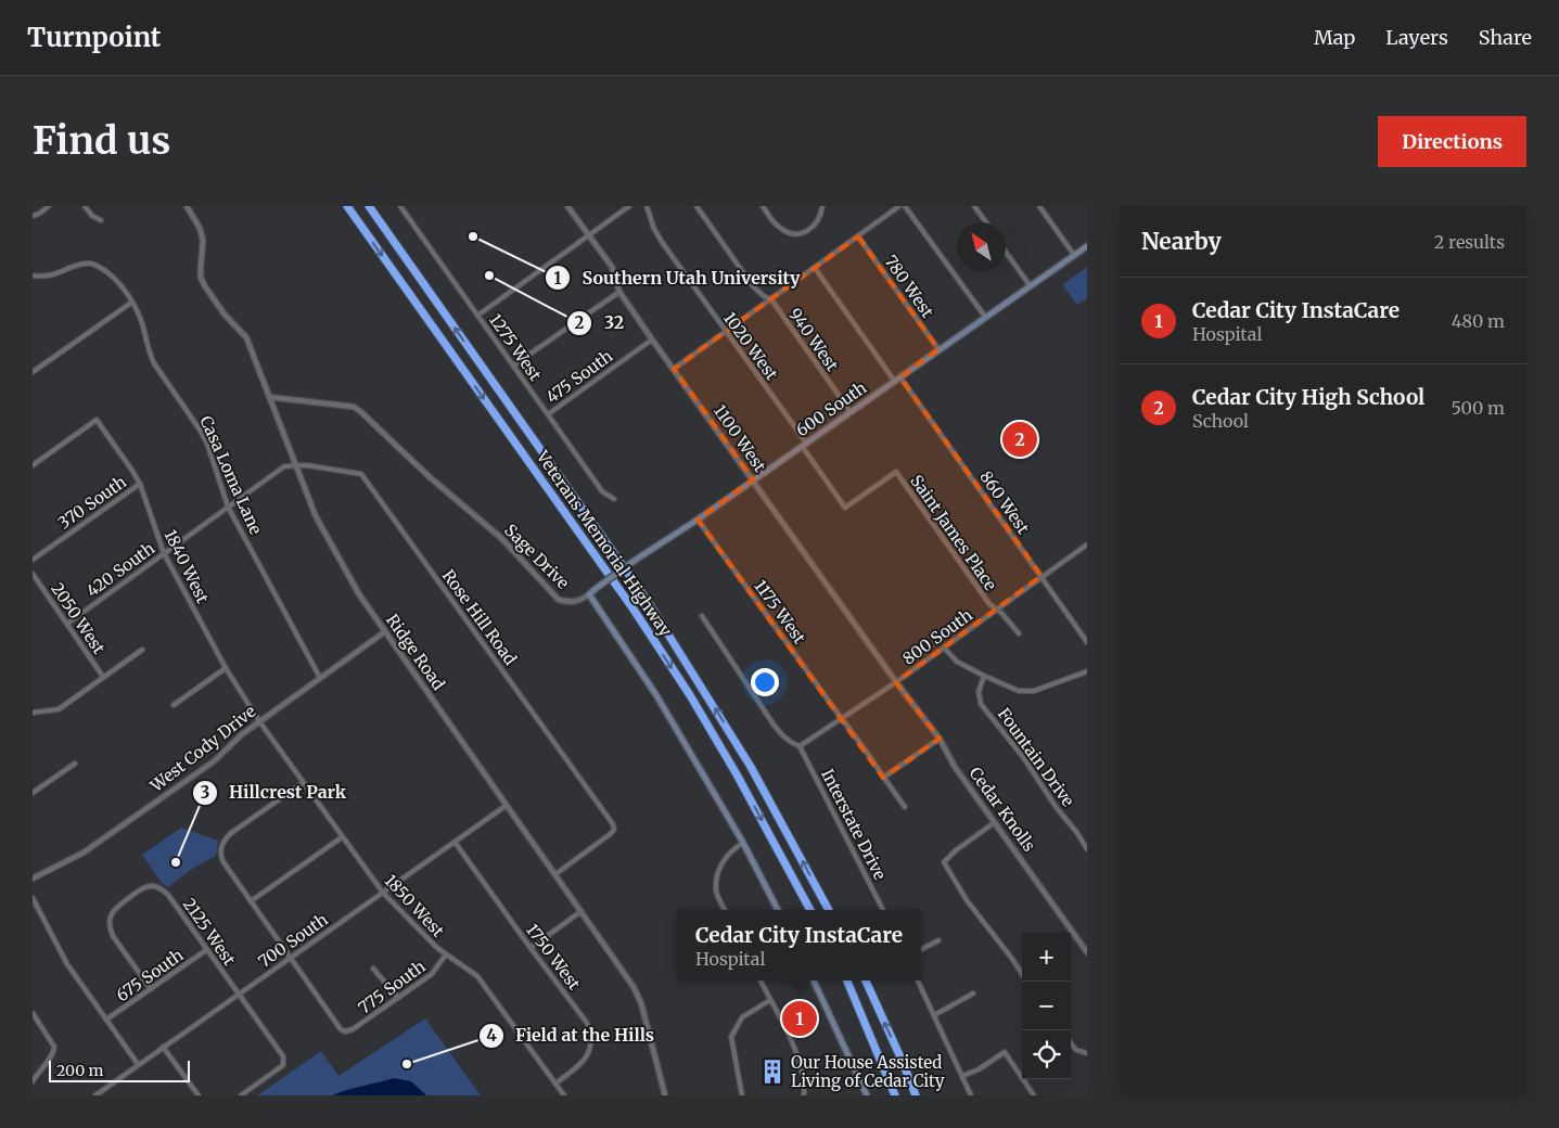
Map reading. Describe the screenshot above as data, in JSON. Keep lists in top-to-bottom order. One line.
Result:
{"streets":{"highway":["Veterans Memorial Highway"],"main road":["600 South","Sage Drive"],"street":["780 West","940 West","1020 West","1275 West","475 South","1100 West","Casa Loma Lane","370 South","860 West","Saint James Place","1840 West","420 South","1175 West","Rose Hill Road","2050 West","800 South","Ridge Road","West Cody Drive","Fountain Drive","Cedar Knolls","Interstate Drive","1850 West","2125 West","700 South","1750 West","675 South","775 South"]},"crossings":[["780 West","600 South"],["940 West","600 South"],["1020 West","600 South"],["1020 West","Saint James Place"],["1275 West","475 South"],["475 South","1100 West"],["600 South","1100 West"],["600 South","860 West"],["600 South","Saint James Place"],["600 South","Sage Drive"],["600 South","1175 West"],["1100 West","800 South"],["1100 West","Cedar Knolls"],["Casa Loma Lane","420 South"],["Casa Loma Lane","West Cody Drive"],["370 South","1840 West"],["860 West","800 South"],["Saint James Place","800 South"],["Sage Drive","Ridge Road"],["1840 West","420 South"],["1840 West","West Cody Drive"],["1840 West","1850 West"],["420 South","Rose Hill Road"],["420 South","2050 West"],["420 South","Ridge Road"],["1175 West","800 South"],["Rose Hill Road","Ridge Road"],["800 South","Cedar Knolls"],["800 South","Interstate Drive"],["Ridge Road","West Cody Drive"],["Ridge Road","700 South"],["West Cody Drive","1850 West"],["1850 West","700 South"],["1850 West","1750 West"],["1850 West","775 South"],["2125 West","700 South"],["2125 West","675 South"],["700 South","1750 West"],["700 South","775 South"]],"places":{"other":["Southern Utah University","32","Hillcrest Park","Field at the Hills"],"building":["Our House Assisted Living of Cedar City"]},"scale_bar":"200 m","north":"top left","page":{"header":"Turnpoint","nav":["Map","Layers","Share"],"buttons":"Directions","title":"Find us","heading":["Nearby","2 results"],"list":[{"mark":"1","name":"Cedar City InstaCare","note":"Hospital","value":"480 m"},{"mark":"2","name":"Cedar City High School","note":"School","value":"500 m"}],"pins":["2","1"],"popup":["Cedar City InstaCare","Hospital"],"map_buttons":["+","−"],"scale":"200 m"}}
